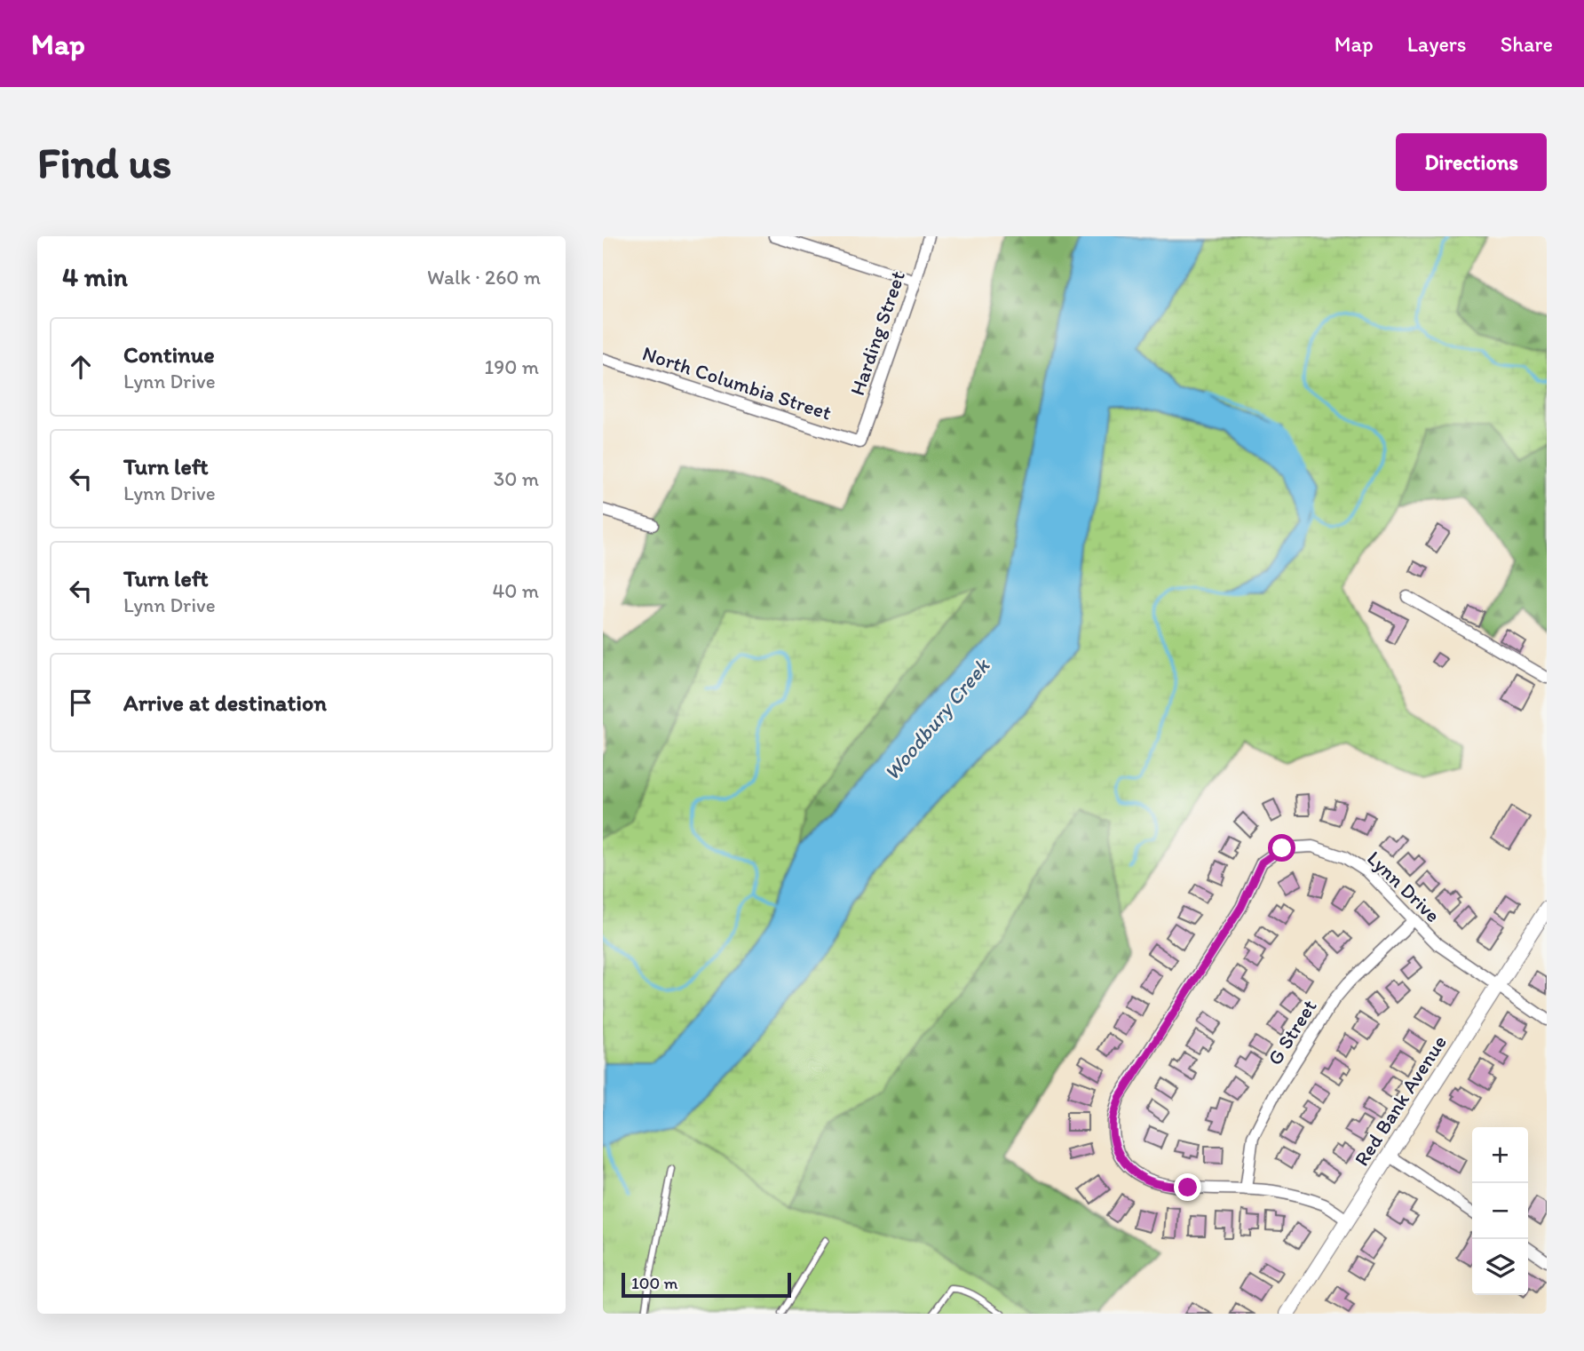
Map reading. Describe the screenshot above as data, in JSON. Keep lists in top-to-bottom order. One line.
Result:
{"streets":{"street":["Harding Street","North Columbia Street","Lynn Drive","G Street","Red Bank Avenue"]},"crossings":[["Harding Street","North Columbia Street"],["Lynn Drive","G Street"],["Lynn Drive","Red Bank Avenue"]],"water":["Woodbury Creek"],"scale_bar":"100 m","page":{"header":"Map","nav":["Map","Layers","Share"],"buttons":"Directions","title":"Find us","heading":["4 min","Walk · 260 m"],"list":[["Continue","Lynn Drive","190 m"],["Turn left","Lynn Drive","30 m"],["Turn left","Lynn Drive","40 m"],"Arrive at destination"],"map_buttons":["+","−"],"scale":"100 m"}}
